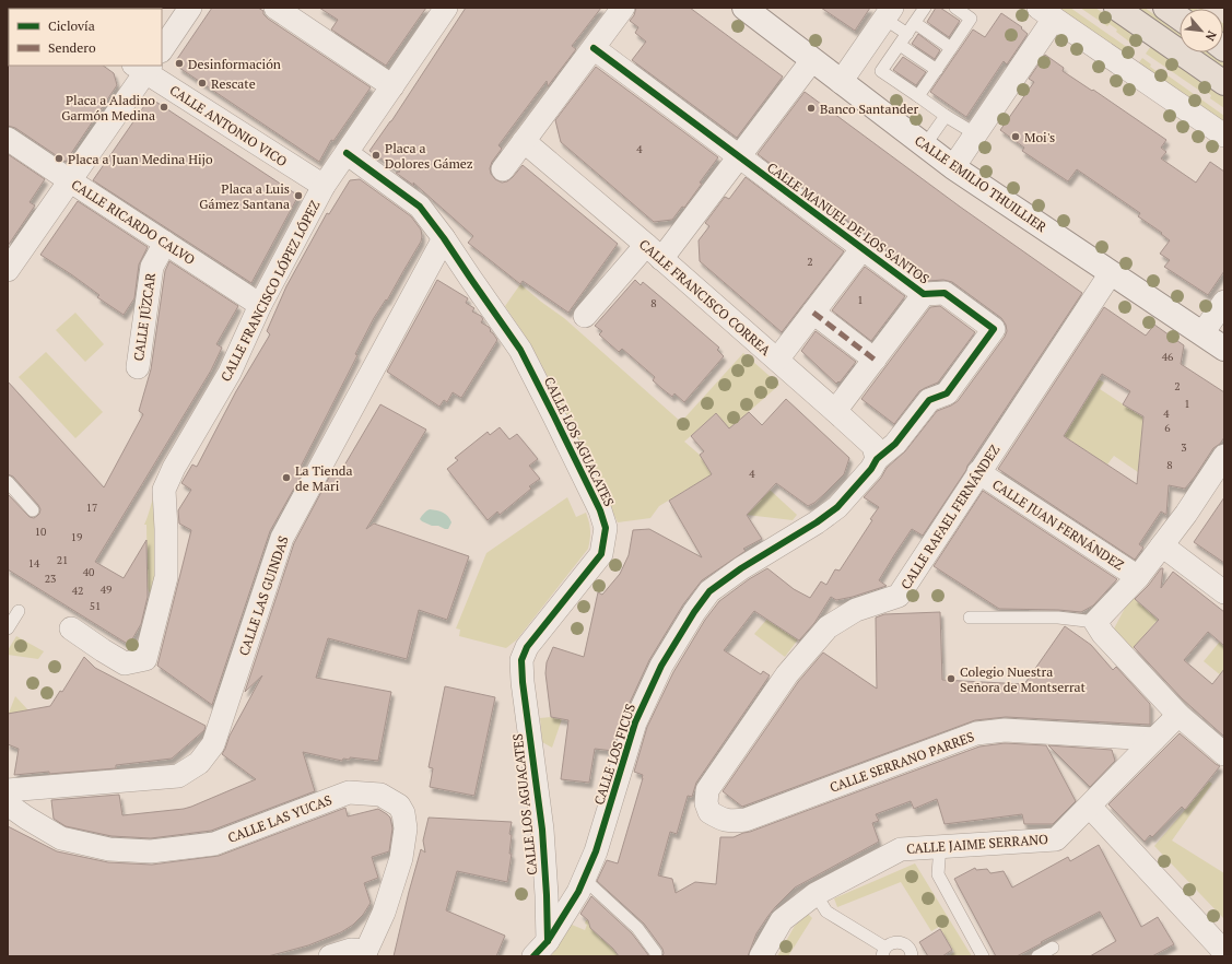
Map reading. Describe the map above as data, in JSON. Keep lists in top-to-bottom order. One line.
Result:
{"streets":{"main road":["CALLE EMILIO THUILLIER"],"street":["CALLE ANTONIO VICO","CALLE RICARDO CALVO","CALLE MANUEL DE LOS SANTOS","CALLE FRANCISCO LÓPEZ LÓPEZ","CALLE FRANCISCO CORREA","CALLE JÚZCAR","CALLE LOS AGUACATES","CALLE RAFAEL FERNÁNDEZ","CALLE JUAN FERNÁNDEZ","CALLE LAS GUINDAS","CALLE LOS FICUS","CALLE SERRANO PARRES","CALLE LAS YUCAS","CALLE JAIME SERRANO"]},"crossings":[["CALLE ANTONIO VICO","CALLE FRANCISCO LÓPEZ LÓPEZ"],["CALLE EMILIO THUILLIER","CALLE RAFAEL FERNÁNDEZ"],["CALLE RICARDO CALVO","CALLE FRANCISCO LÓPEZ LÓPEZ"],["CALLE RICARDO CALVO","CALLE JÚZCAR"],["CALLE MANUEL DE LOS SANTOS","CALLE FRANCISCO CORREA"],["CALLE MANUEL DE LOS SANTOS","CALLE LOS FICUS"],["CALLE FRANCISCO LÓPEZ LÓPEZ","CALLE LOS AGUACATES"],["CALLE FRANCISCO CORREA","CALLE LOS FICUS"],["CALLE LOS AGUACATES","CALLE LAS GUINDAS"],["CALLE LOS AGUACATES","CALLE LOS FICUS"],["CALLE RAFAEL FERNÁNDEZ","CALLE JUAN FERNÁNDEZ"],["CALLE RAFAEL FERNÁNDEZ","CALLE SERRANO PARRES"],["CALLE SERRANO PARRES","CALLE JAIME SERRANO"]],"places":["Desinformación","Rescate","Placa a Aladino Garmón Medina","Banco Santander","Moi's","Placa a Dolores Gámez","Placa a Juan Medina Hijo","Placa a Luis Gámez Santana","La Tienda de Mari","Colegio Nuestra Señora de Montserrat"],"house_numbers":["4","2","1","8","46","2","1","4","6","3","8","4","17","10","19","21","14","40","23","49","42","51"],"legend":["Ciclovía","Sendero"],"north":"bottom right"}
